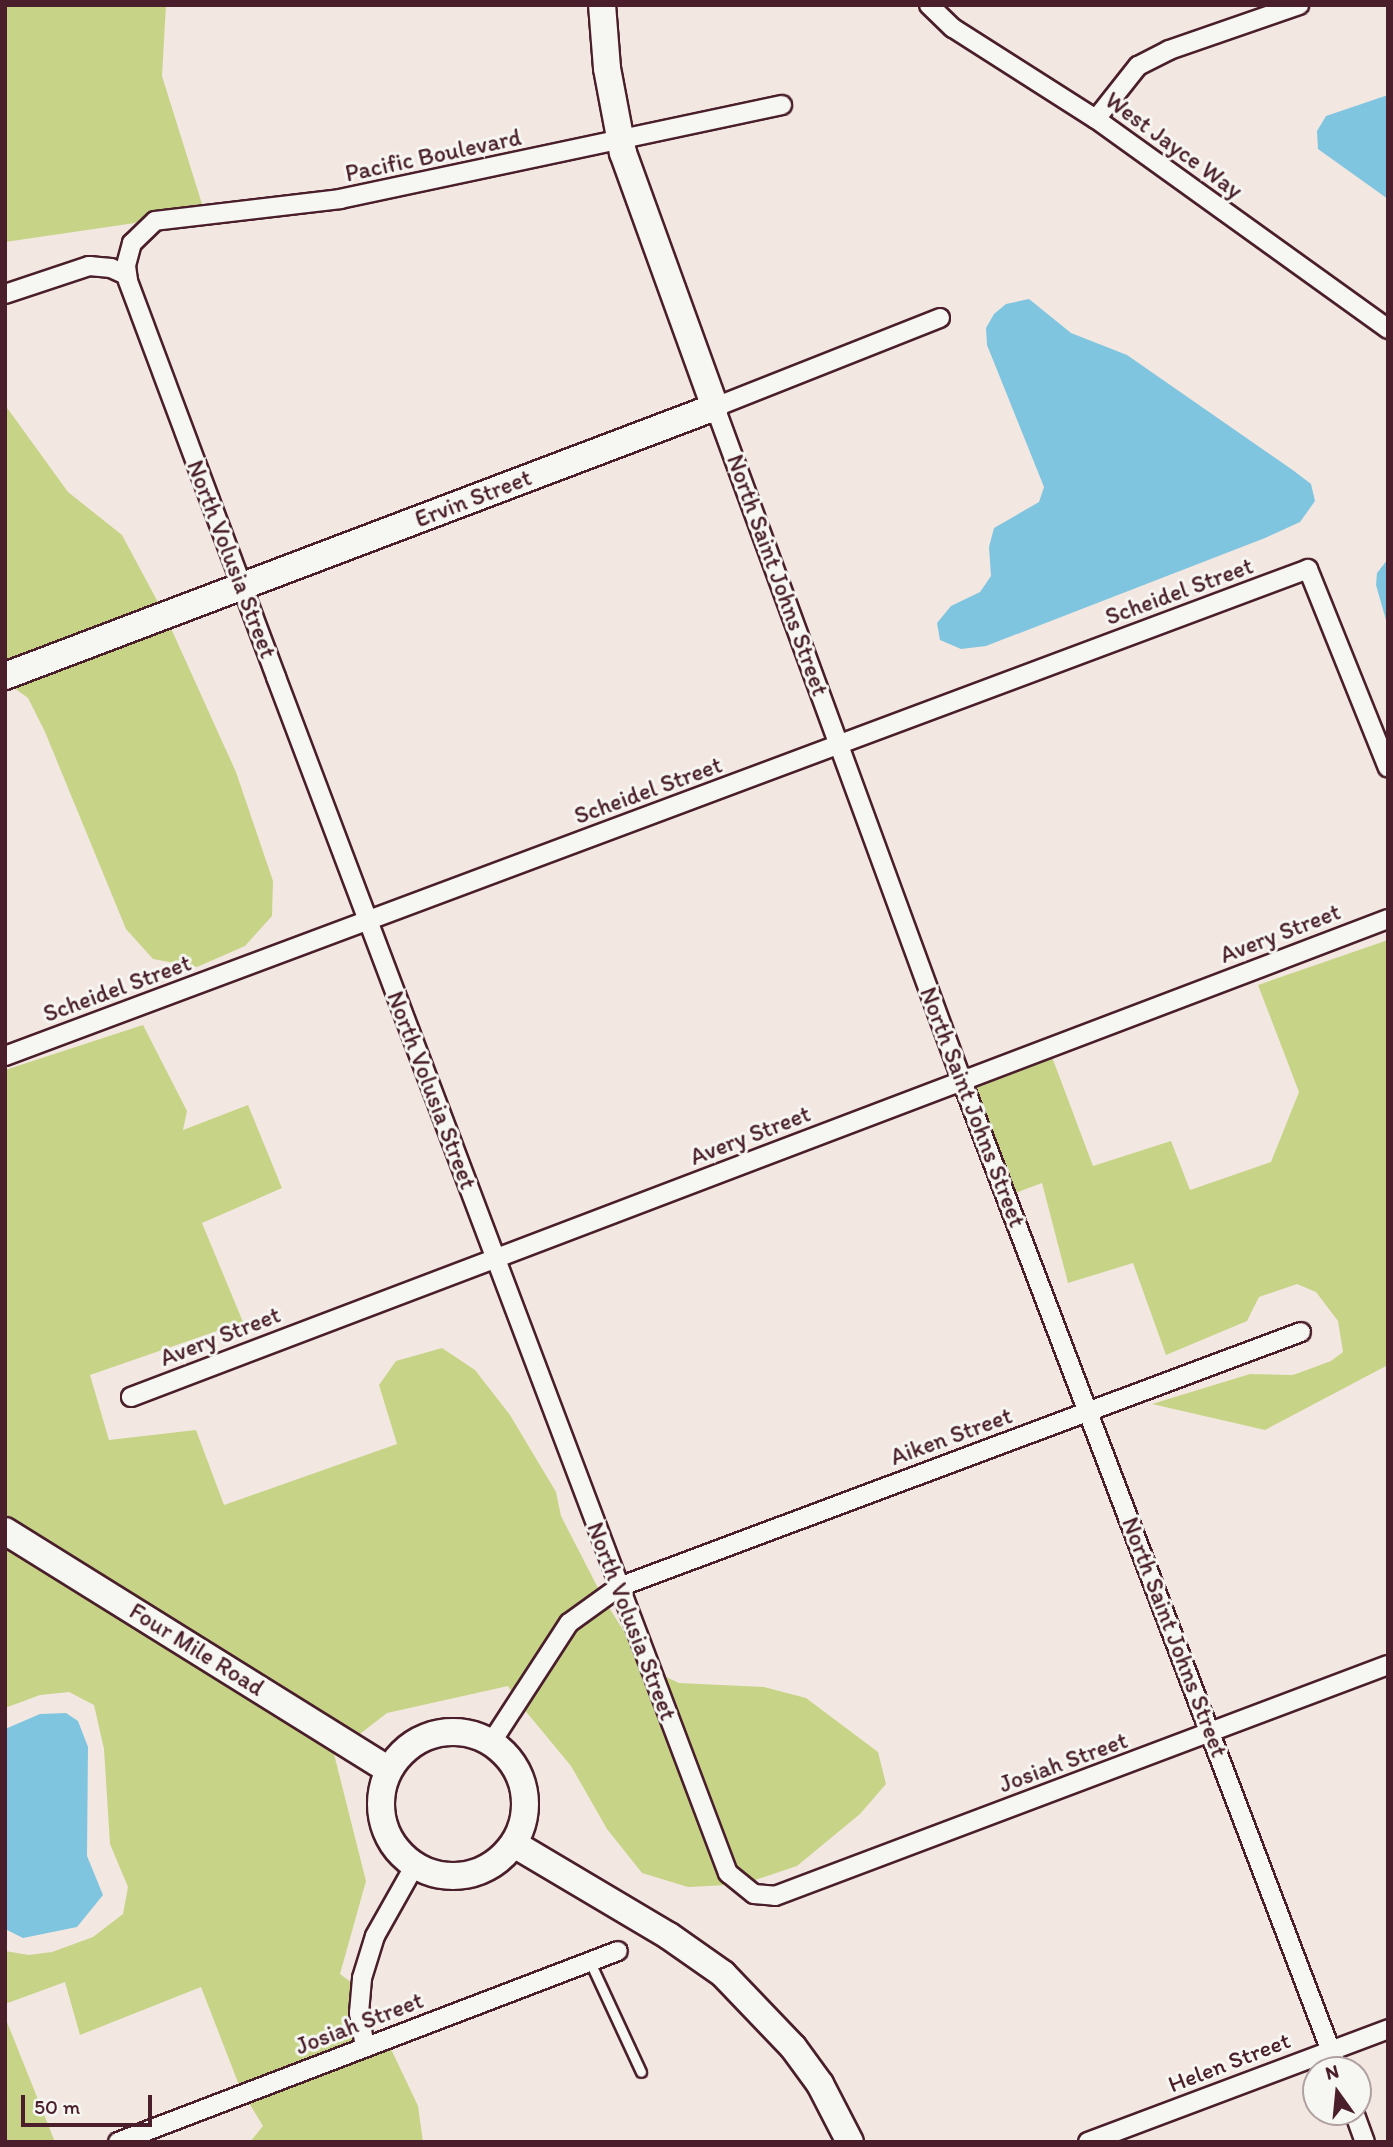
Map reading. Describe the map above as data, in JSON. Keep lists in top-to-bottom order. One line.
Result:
{"streets":{"street":["West Jayce Way","Pacific Boulevard","Ervin Street","North Volusia Street","North Saint Johns Street","Scheidel Street","Avery Street","Aiken Street","Four Mile Road","Josiah Street","Helen Street"]},"crossings":[["Pacific Boulevard","North Volusia Street"],["Pacific Boulevard","North Saint Johns Street"],["Ervin Street","North Volusia Street"],["Ervin Street","North Saint Johns Street"],["North Volusia Street","Scheidel Street"],["North Volusia Street","Avery Street"],["North Volusia Street","Aiken Street"],["North Volusia Street","Josiah Street"],["North Saint Johns Street","Scheidel Street"],["North Saint Johns Street","Avery Street"],["North Saint Johns Street","Aiken Street"],["North Saint Johns Street","Josiah Street"],["North Saint Johns Street","Helen Street"],["Aiken Street","Four Mile Road"]],"scale_bar":"50 m","north":"top"}
